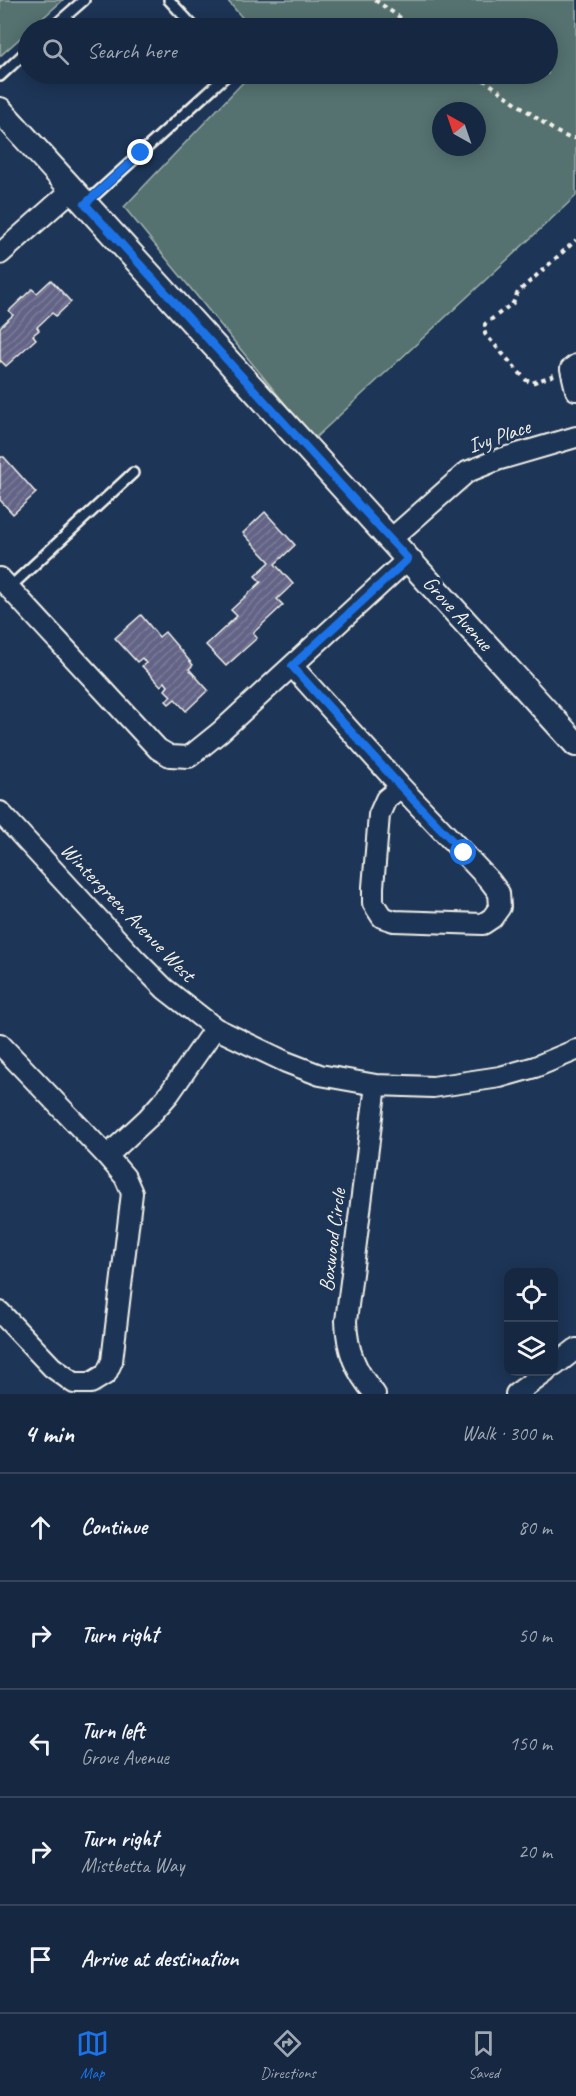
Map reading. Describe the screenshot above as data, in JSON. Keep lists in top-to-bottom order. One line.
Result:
{"streets":{"street":["Ivy Place","Grove Avenue","Wintergreen Avenue West","Boxwood Circle"]},"crossings":[["Ivy Place","Grove Avenue"],["Wintergreen Avenue West","Boxwood Circle"]],"north":"top left","page":{"search":"Search here","heading":["4 min","Walk · 300 m"],"list":[["Continue","80 m"],["Turn right","50 m"],["Turn left","Grove Avenue","150 m"],["Turn right","Mistbetta Way","20 m"],"Arrive at destination"],"nav":["Map","Directions","Saved"]}}
